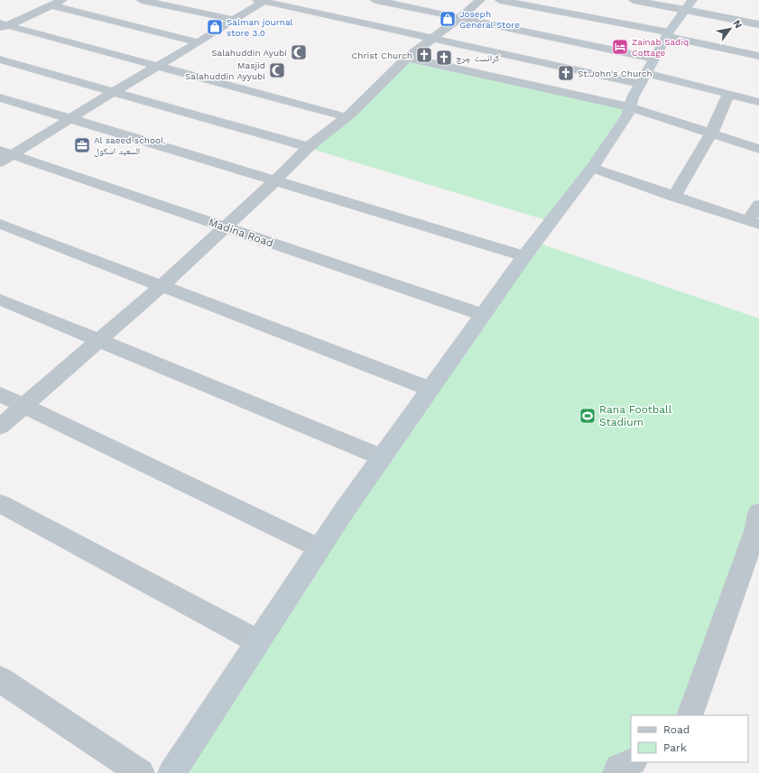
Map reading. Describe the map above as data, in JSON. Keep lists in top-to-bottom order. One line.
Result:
{"streets":{"street":["Madina Road"]},"places":{"shop":["Joseph General Store","Salman journal store 3.0"],"hotel":["Zainab Sadiq Cottage"],"mosque":["Salahuddin Ayubi","Masjid Salahuddin Ayyubi"],"church":["Christ Church","کرائسٹ چرچ","St.John's Church"],"office":["Al saeed school۔ السعید اسکول"],"sports":["Rana Football Stadium"]},"legend":["Road","Park"],"north":"top right"}
